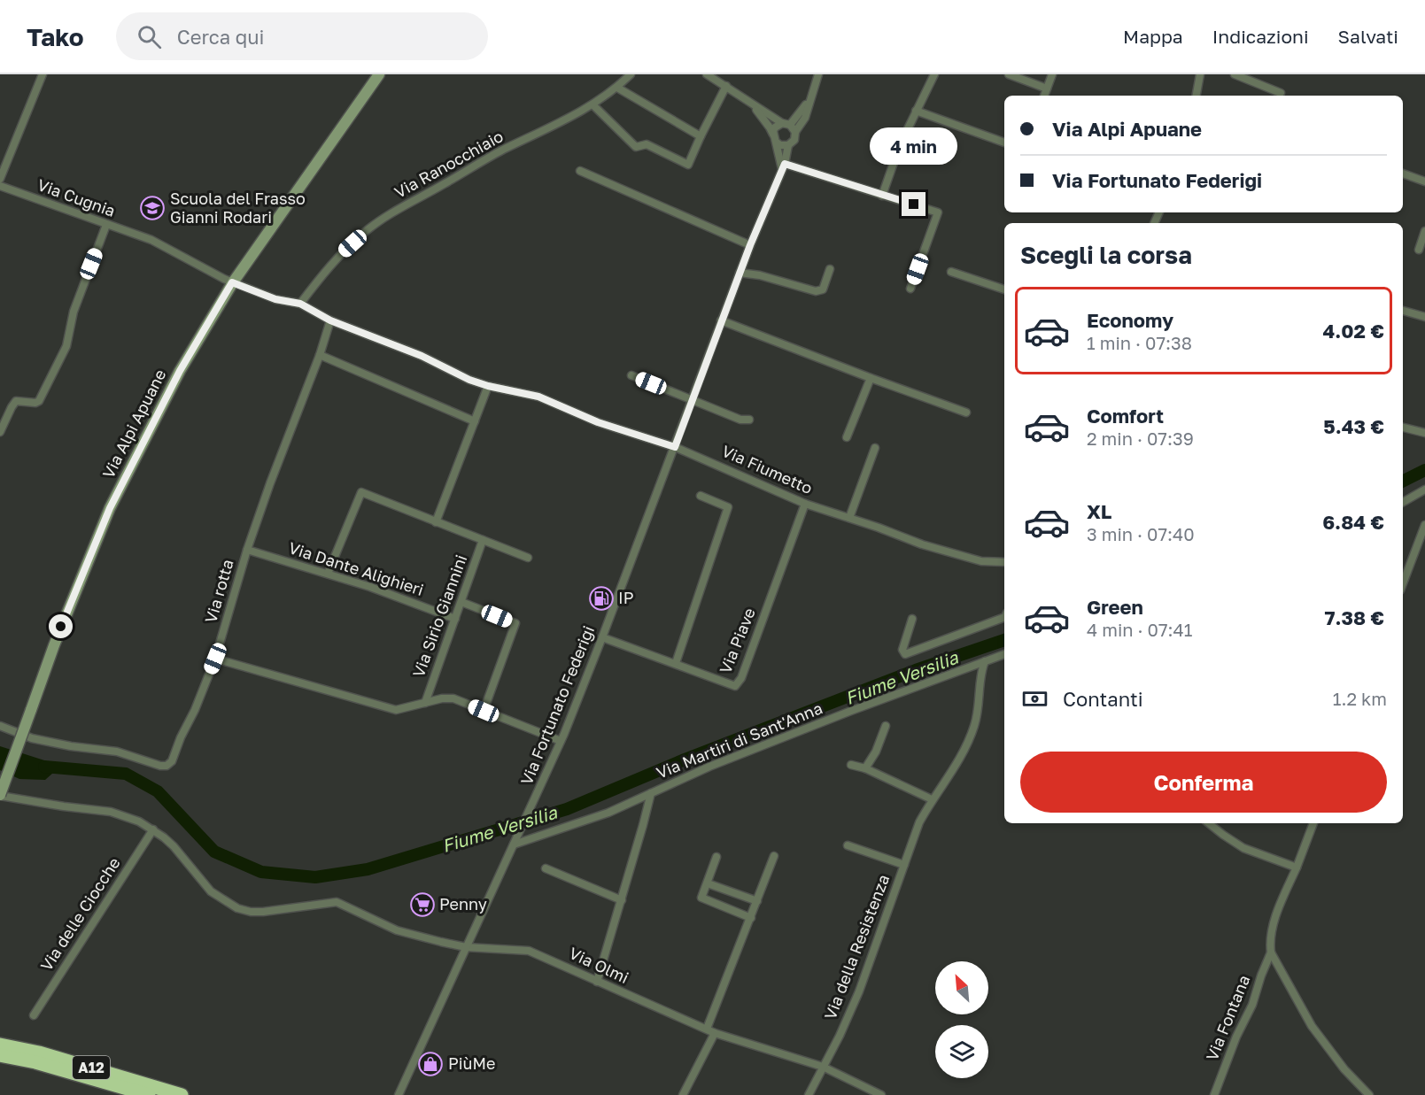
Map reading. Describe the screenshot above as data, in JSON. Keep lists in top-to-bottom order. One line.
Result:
{"streets":{"highway":["A12"],"main road":["Via Alpi Apuane"],"street":["Via Ranocchiaio","Via Cugnia","Via Fiumetto","Via Dante Alighieri","Via rotta","Via Sirio Giannini","Via Piave","Via Fortunato Federigi","Via Martiri di Sant'Anna","Via delle Ciocche","Via della Resistenza","Via Olmi","Via Fontana"]},"crossings":[["Via Ranocchiaio","Via Cugnia"],["Via Cugnia","Via Alpi Apuane"],["Via Cugnia","Via Fiumetto"],["Via Cugnia","Via rotta"],["Via Cugnia","Via Fortunato Federigi"],["Via Fiumetto","Via Piave"],["Via Fiumetto","Via Fortunato Federigi"],["Via Dante Alighieri","Via rotta"],["Via Dante Alighieri","Via Sirio Giannini"],["Via Piave","Via Fortunato Federigi"],["Via Fortunato Federigi","Via Martiri di Sant'Anna"],["Via Fortunato Federigi","Via Olmi"],["Via Martiri di Sant'Anna","Via della Resistenza"],["Via della Resistenza","Via Olmi"]],"water":["Fiume Versilia"],"places":{"school or university":["Scuola del Frasso Gianni Rodari"],"fuel station":["IP"],"supermarket":["Penny"],"shop":["PiùMe"]},"north":"top left","page":{"header":"Tako","search":"Cerca qui","nav":["Mappa","Indicazioni","Salvati"],"banner":["Via Alpi Apuane","Via Fortunato Federigi"],"bubble":"4 min","heading":"Scegli la corsa","list":[{"name":"Economy","note":"1 min · 07:38","value":"4.02 €"},{"name":"Comfort","note":"2 min · 07:39","value":"5.43 €"},{"name":"XL","note":"3 min · 07:40","value":"6.84 €"},{"name":"Green","note":"4 min · 07:41","value":"7.38 €"}],"pay":["Contanti","1.2 km"],"buttons":"Conferma"}}
